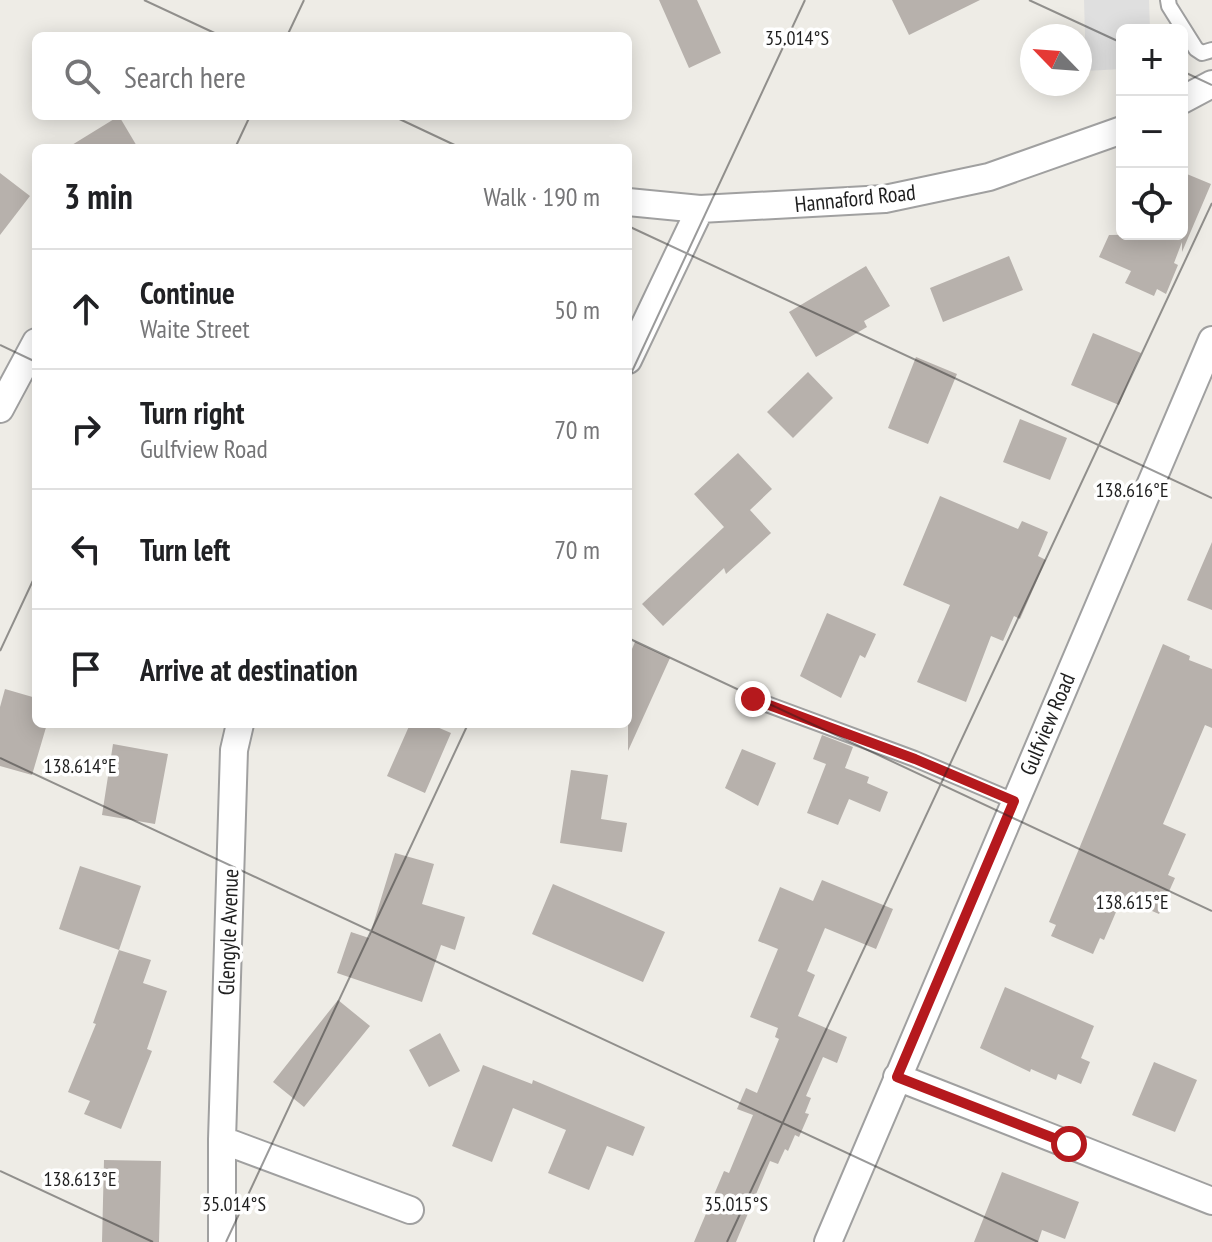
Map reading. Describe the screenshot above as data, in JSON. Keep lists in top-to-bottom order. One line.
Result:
{"streets":{"street":["Hannaford Road","Gulfview Road","Glengyle Avenue"]},"north":"top left","page":{"map_buttons":["+","−"],"search":"Search here","heading":["3 min","Walk · 190 m"],"list":[["Continue","Waite Street","50 m"],["Turn right","Gulfview Road","70 m"],["Turn left","70 m"],"Arrive at destination"]},"coordinates":["35.014°S","138.616°E","138.614°E","138.615°E","138.613°E","35.015°S"]}
